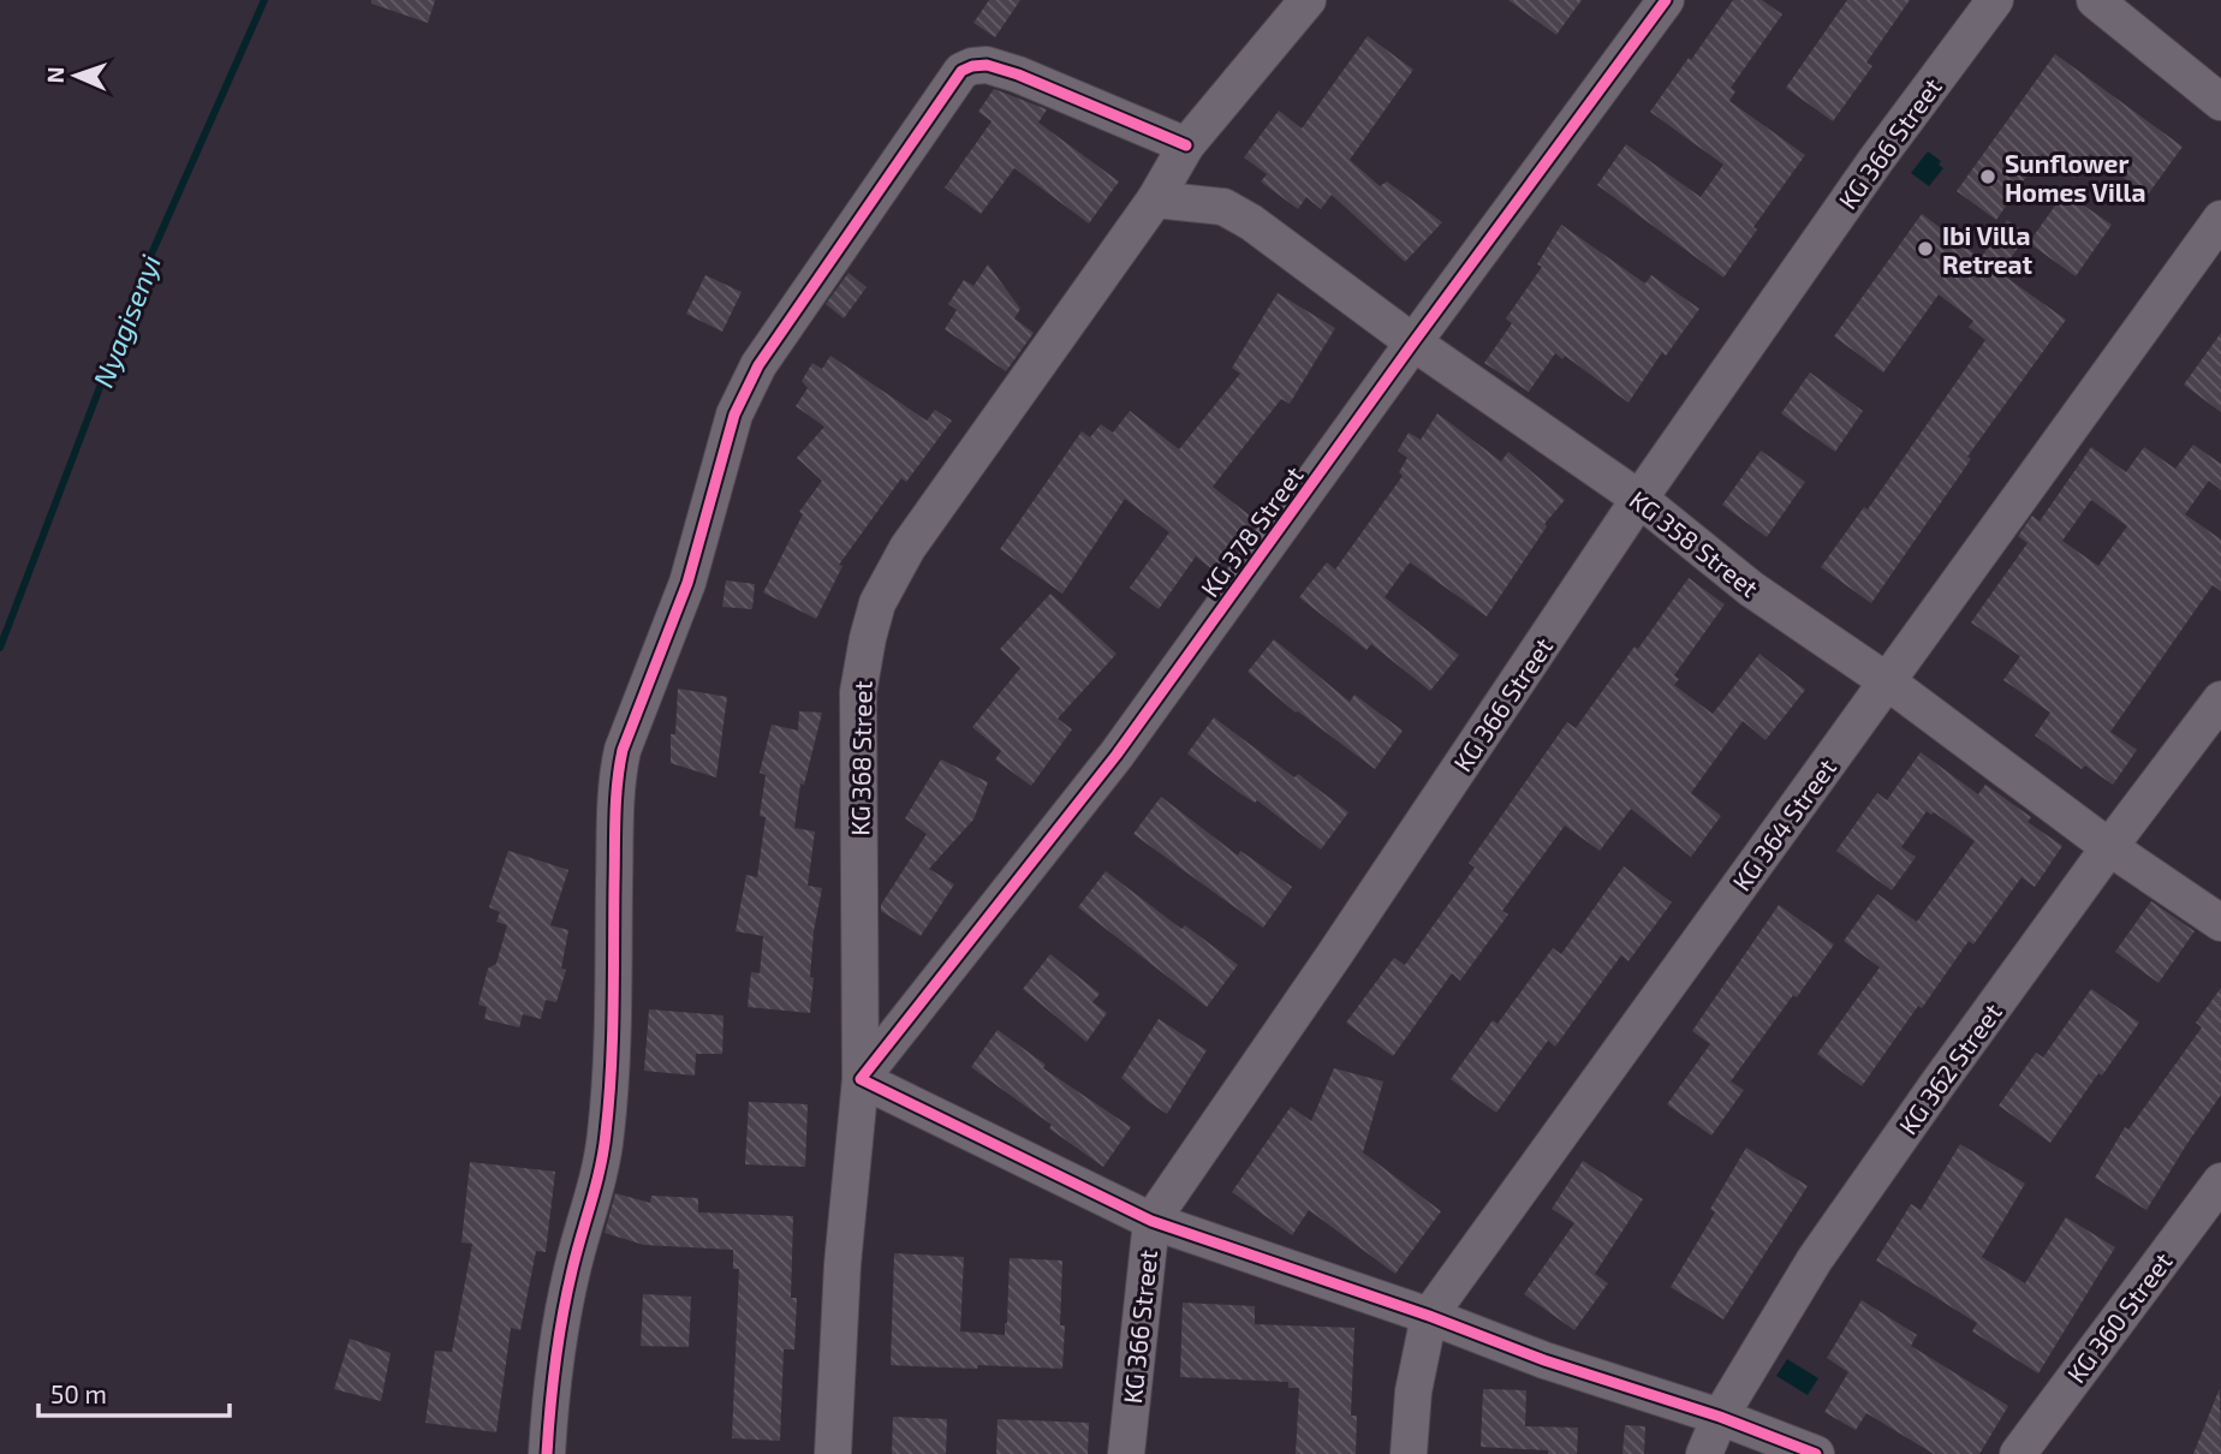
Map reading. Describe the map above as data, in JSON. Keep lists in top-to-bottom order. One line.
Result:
{"streets":{"street":["KG 366 Street","KG 378 Street","KG 358 Street","KG 368 Street","KG 364 Street","KG 362 Street","KG 360 Street"]},"crossings":[["KG 366 Street","KG 358 Street"],["KG 378 Street","KG 358 Street"],["KG 378 Street","KG 368 Street"],["KG 358 Street","KG 368 Street"],["KG 358 Street","KG 364 Street"],["KG 358 Street","KG 362 Street"]],"water":["Nyagisenyi"],"places":["Sunflower Homes Villa","Ibi Villa Retreat"],"scale_bar":"50 m","north":"left"}
